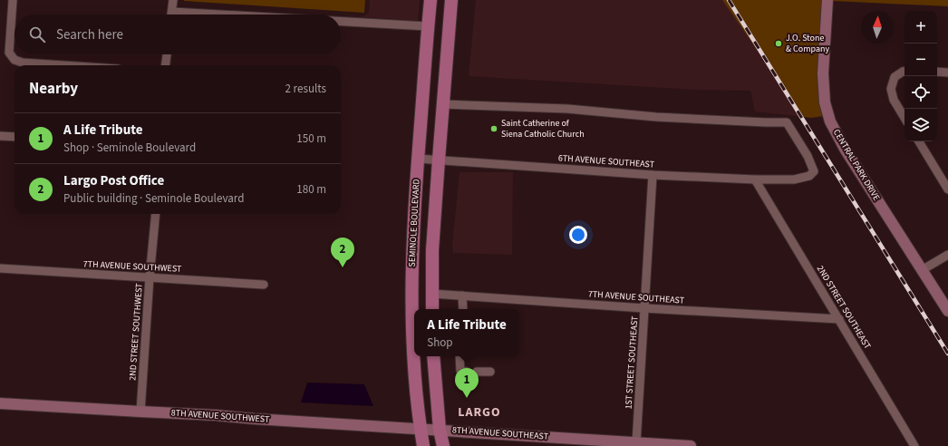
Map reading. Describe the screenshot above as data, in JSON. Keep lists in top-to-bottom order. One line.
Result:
{"streets":{"main road":["SEMINOLE BOULEVARD"],"street":["6TH AVENUE SOUTHEAST","CENTRAL PARK DRIVE","7TH AVENUE SOUTHWEST","7TH AVENUE SOUTHEAST","2ND STREET SOUTHEAST","2ND STREET SOUTHWEST","1ST STREET SOUTHEAST","8TH AVENUE SOUTHWEST","8TH AVENUE SOUTHEAST"]},"crossings":[["6TH AVENUE SOUTHEAST","SEMINOLE BOULEVARD"],["6TH AVENUE SOUTHEAST","2ND STREET SOUTHEAST"],["6TH AVENUE SOUTHEAST","1ST STREET SOUTHEAST"],["SEMINOLE BOULEVARD","8TH AVENUE SOUTHWEST"],["7TH AVENUE SOUTHWEST","2ND STREET SOUTHWEST"],["7TH AVENUE SOUTHEAST","2ND STREET SOUTHEAST"],["7TH AVENUE SOUTHEAST","1ST STREET SOUTHEAST"],["2ND STREET SOUTHWEST","8TH AVENUE SOUTHWEST"],["1ST STREET SOUTHEAST","8TH AVENUE SOUTHEAST"],["8TH AVENUE SOUTHWEST","8TH AVENUE SOUTHEAST"]],"districts":["LARGO"],"places":["J.O. Stone & Company","Saint Catherine of Siena Catholic Church"],"north":"top","page":{"map_buttons":["+","−"],"search":"Search here","heading":["Nearby","2 results"],"list":[{"mark":"1","name":"A Life Tribute","note":"Shop · Seminole Boulevard","value":"150 m"},{"mark":"2","name":"Largo Post Office","note":"Public building · Seminole Boulevard","value":"180 m"}],"pins":["2","1"],"popup":["A Life Tribute","Shop"]}}
